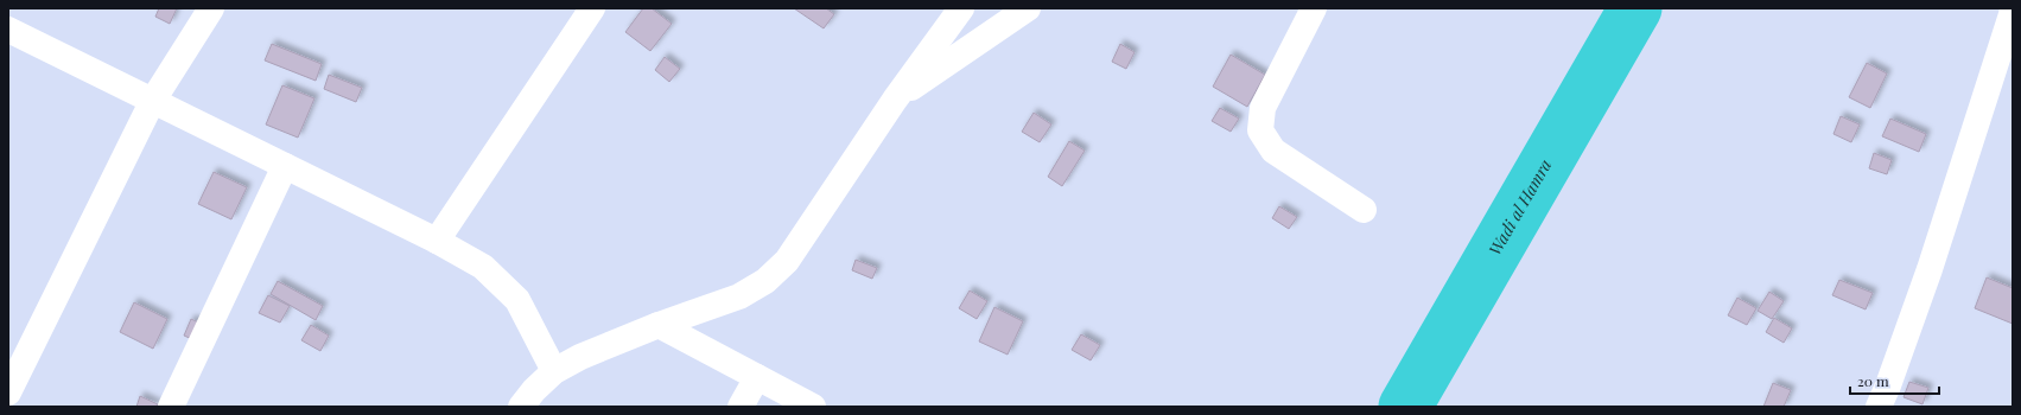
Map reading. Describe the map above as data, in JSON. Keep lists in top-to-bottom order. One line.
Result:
{"water":["Wadi al Hamra"],"scale_bar":"20 m"}
